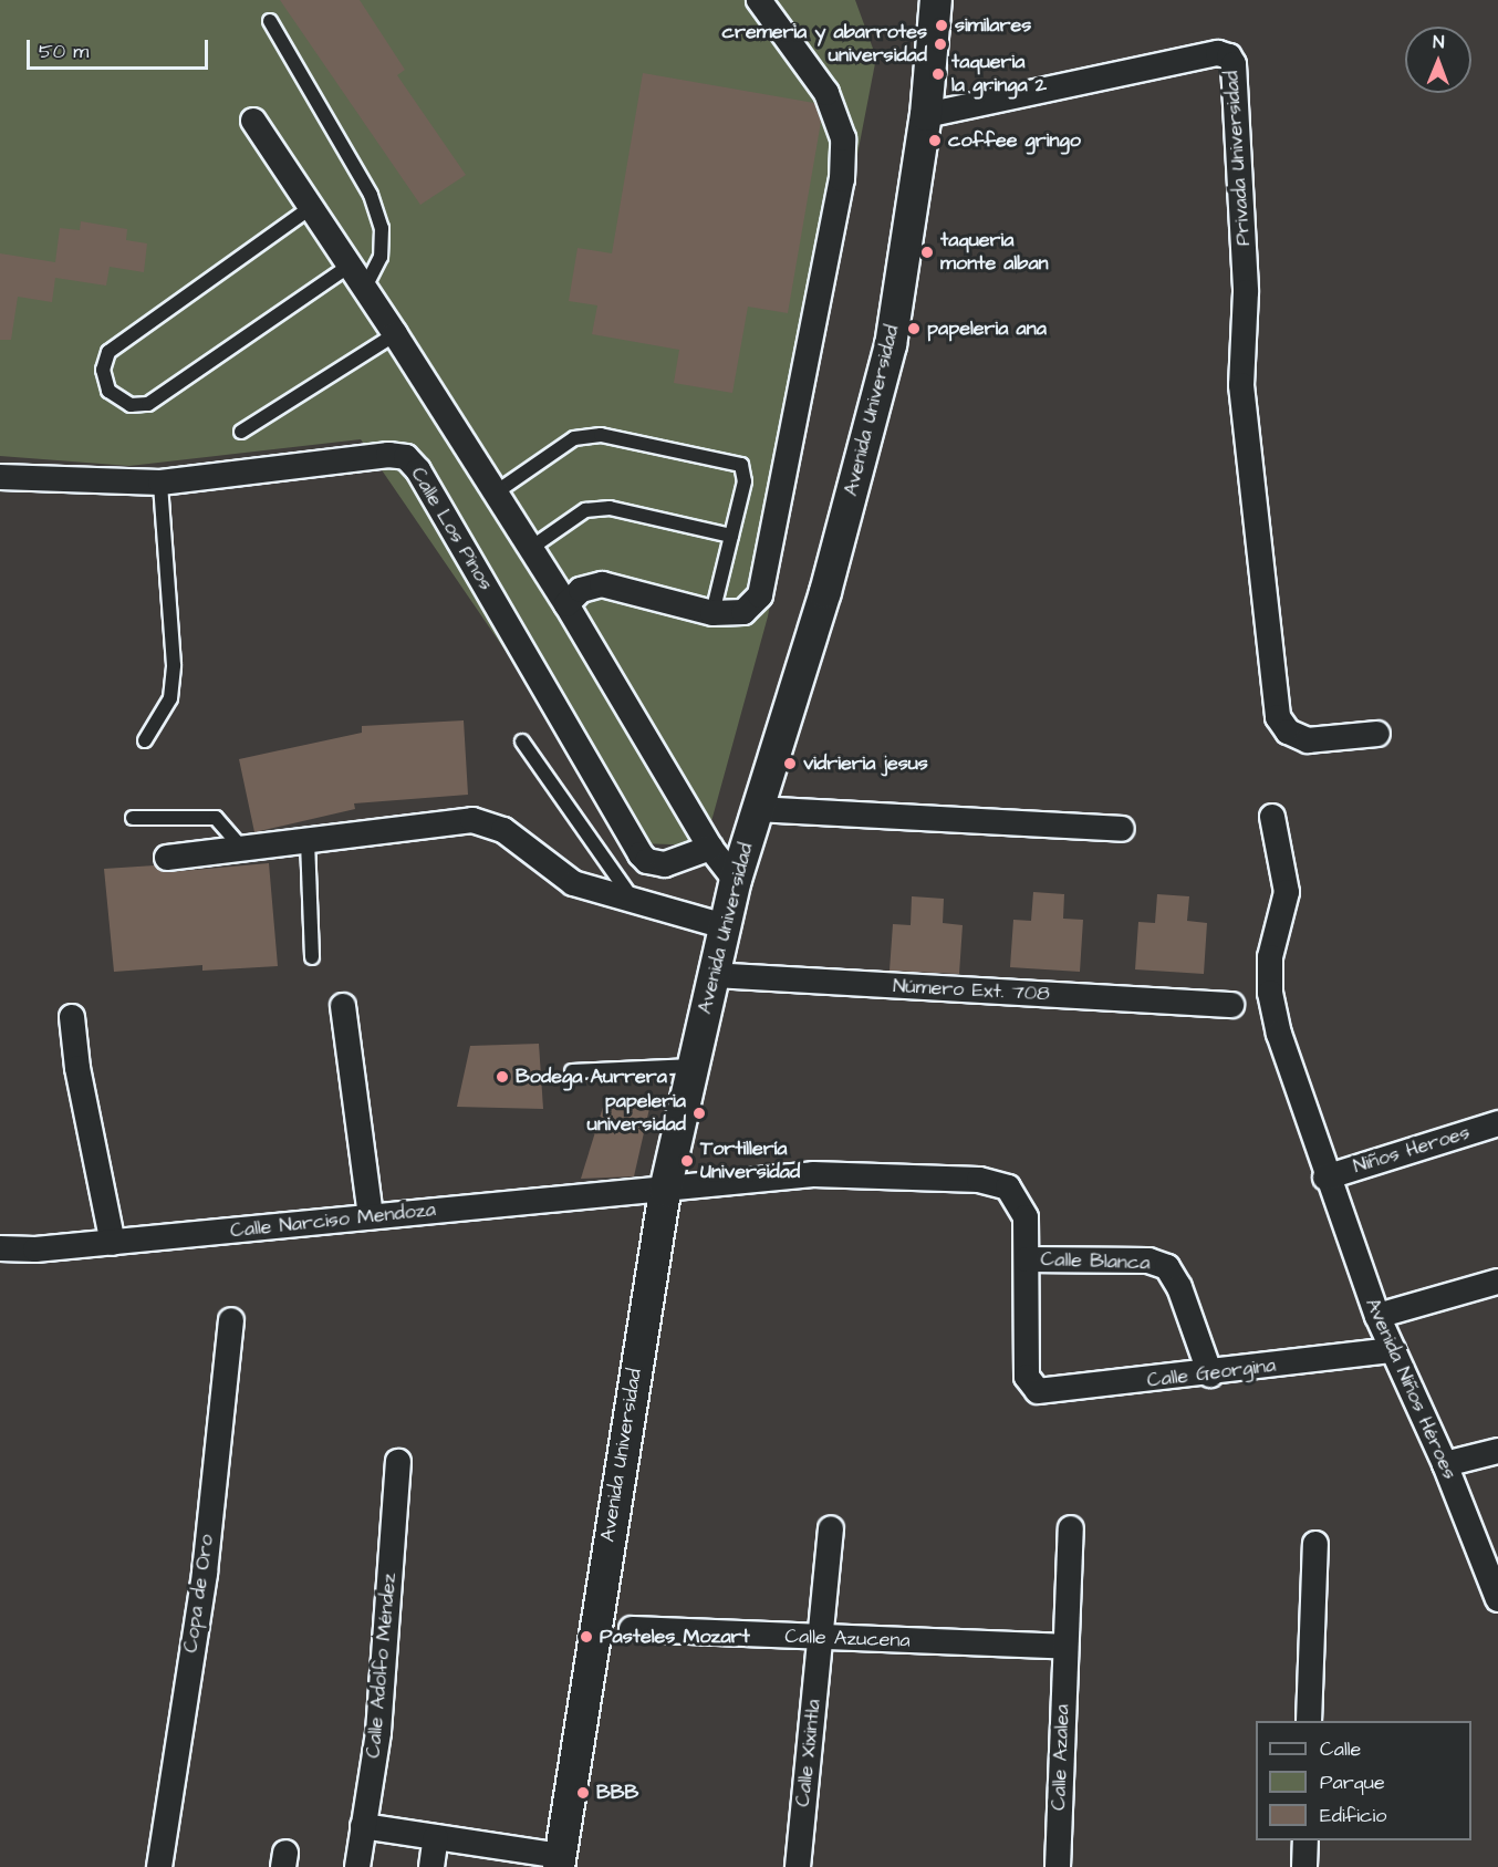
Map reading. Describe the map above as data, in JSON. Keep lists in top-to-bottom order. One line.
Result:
{"streets":{"street":["Privada Universidad","Avenida Universidad","Calle Los Pinos","Número Ext. 708","Niños Heroes","Calle Narciso Mendoza","Calle Blanca","Calle Georgina","Avenida Niños Héroes","Copa de Oro","Calle Azucena","Calle Adolfo Méndez","Calle Xixintla","Calle Azalea"]},"crossings":[["Privada Universidad","Avenida Universidad"],["Avenida Universidad","Número Ext. 708"],["Avenida Universidad","Calle Narciso Mendoza"],["Niños Heroes","Avenida Niños Héroes"],["Calle Narciso Mendoza","Calle Blanca"],["Calle Narciso Mendoza","Calle Georgina"],["Calle Blanca","Calle Georgina"],["Calle Georgina","Avenida Niños Héroes"],["Calle Azucena","Calle Xixintla"],["Calle Azucena","Calle Azalea"]],"places":["similares","cremeria y abarrotes universidad","taqueria la gringa 2","coffee gringo","taqueria monte alban","papeleria ana","vidrieria jesus","Bodega Aurrera","papeleria universidad","Tortillería Universidad","Pasteles Mozart","BBB"],"legend":["Calle","Parque","Edificio"],"scale_bar":"50 m","north":"top"}
